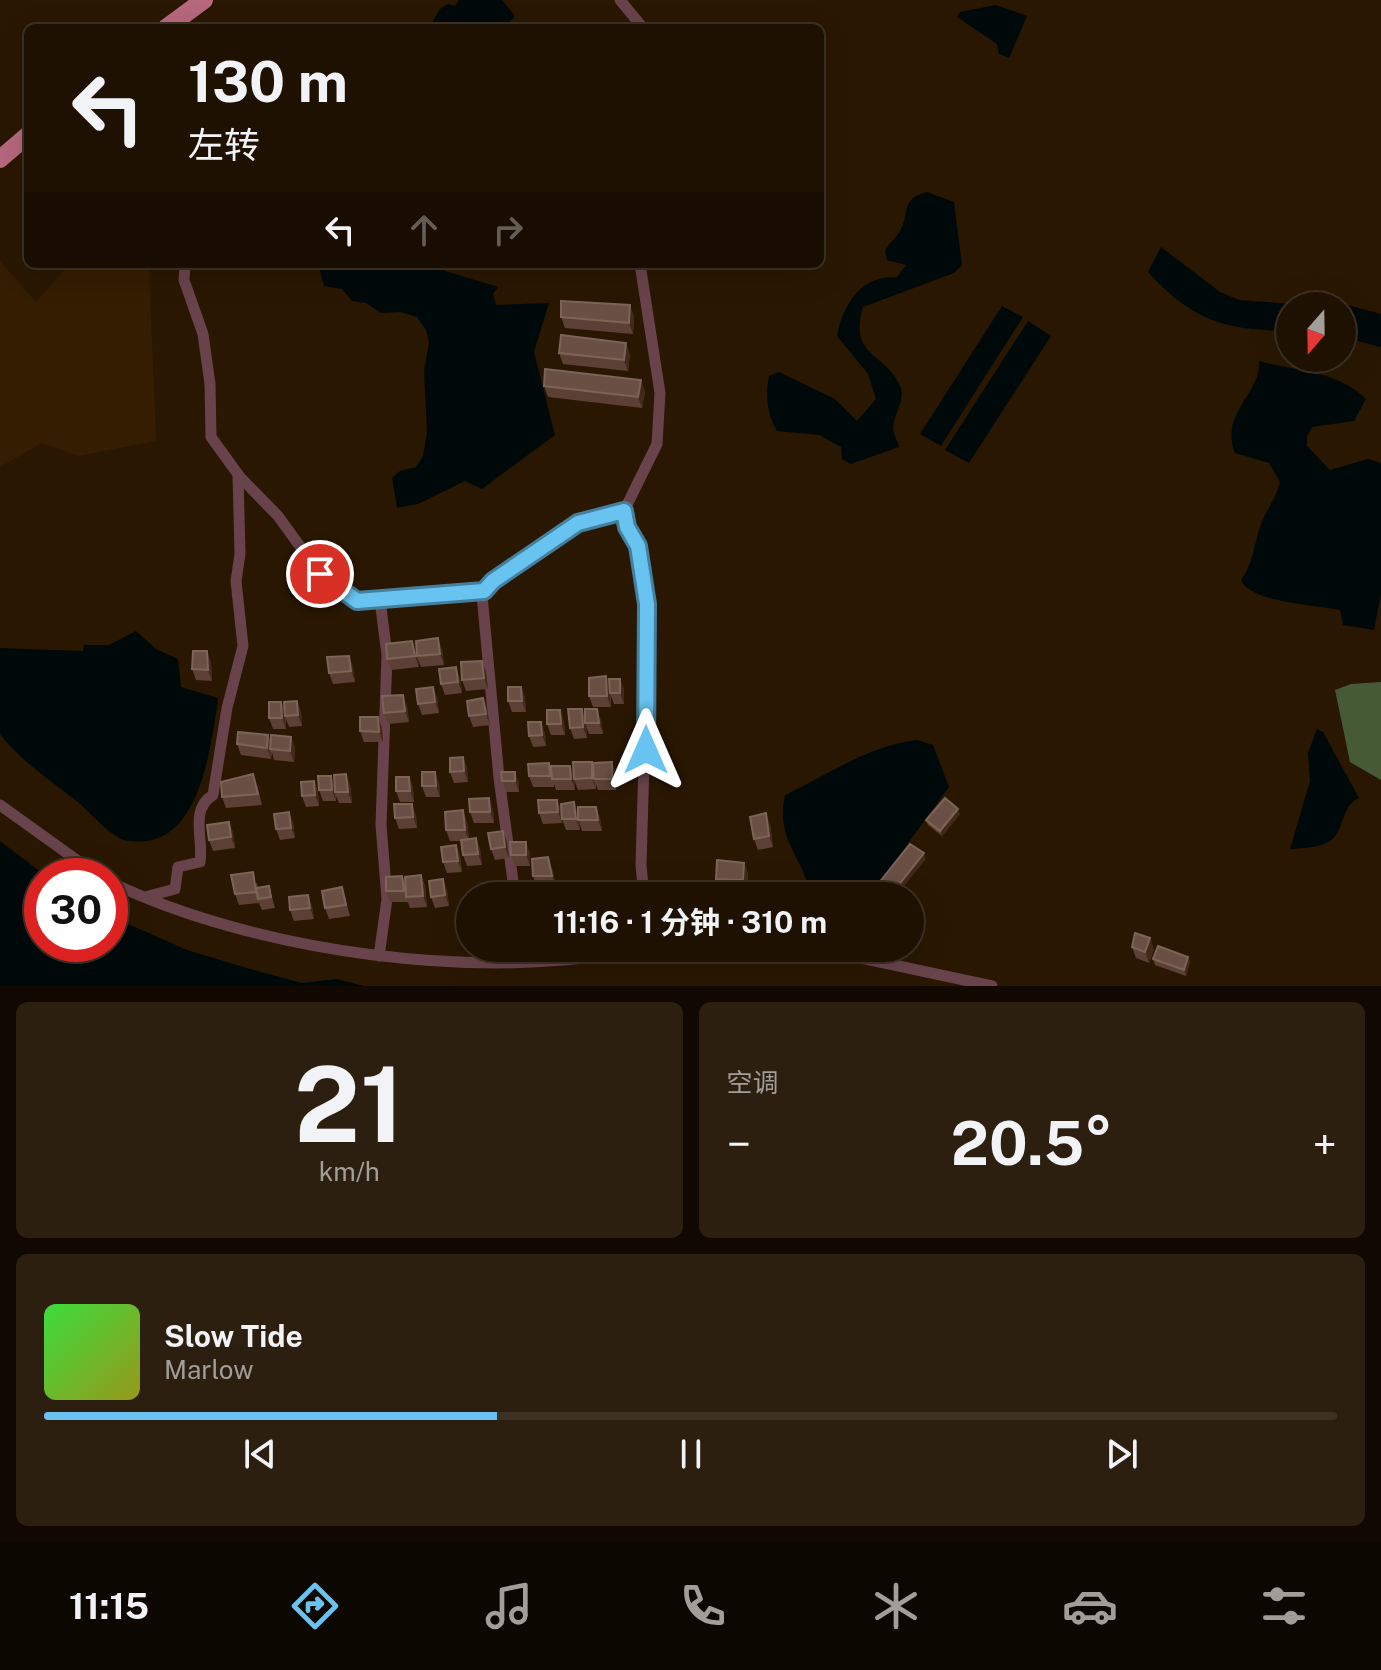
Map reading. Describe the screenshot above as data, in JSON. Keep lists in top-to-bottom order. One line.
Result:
{"north":"bottom","page":{"turn":["130 m","左转"],"limit":"30","trip":"11:16 · 1 分钟 · 310 m","tile":[["21","km/h"],"空调"],"heat":["−","20.5°","+"],"song":["Slow Tide","Marlow"],"tabs":"11:15"}}
